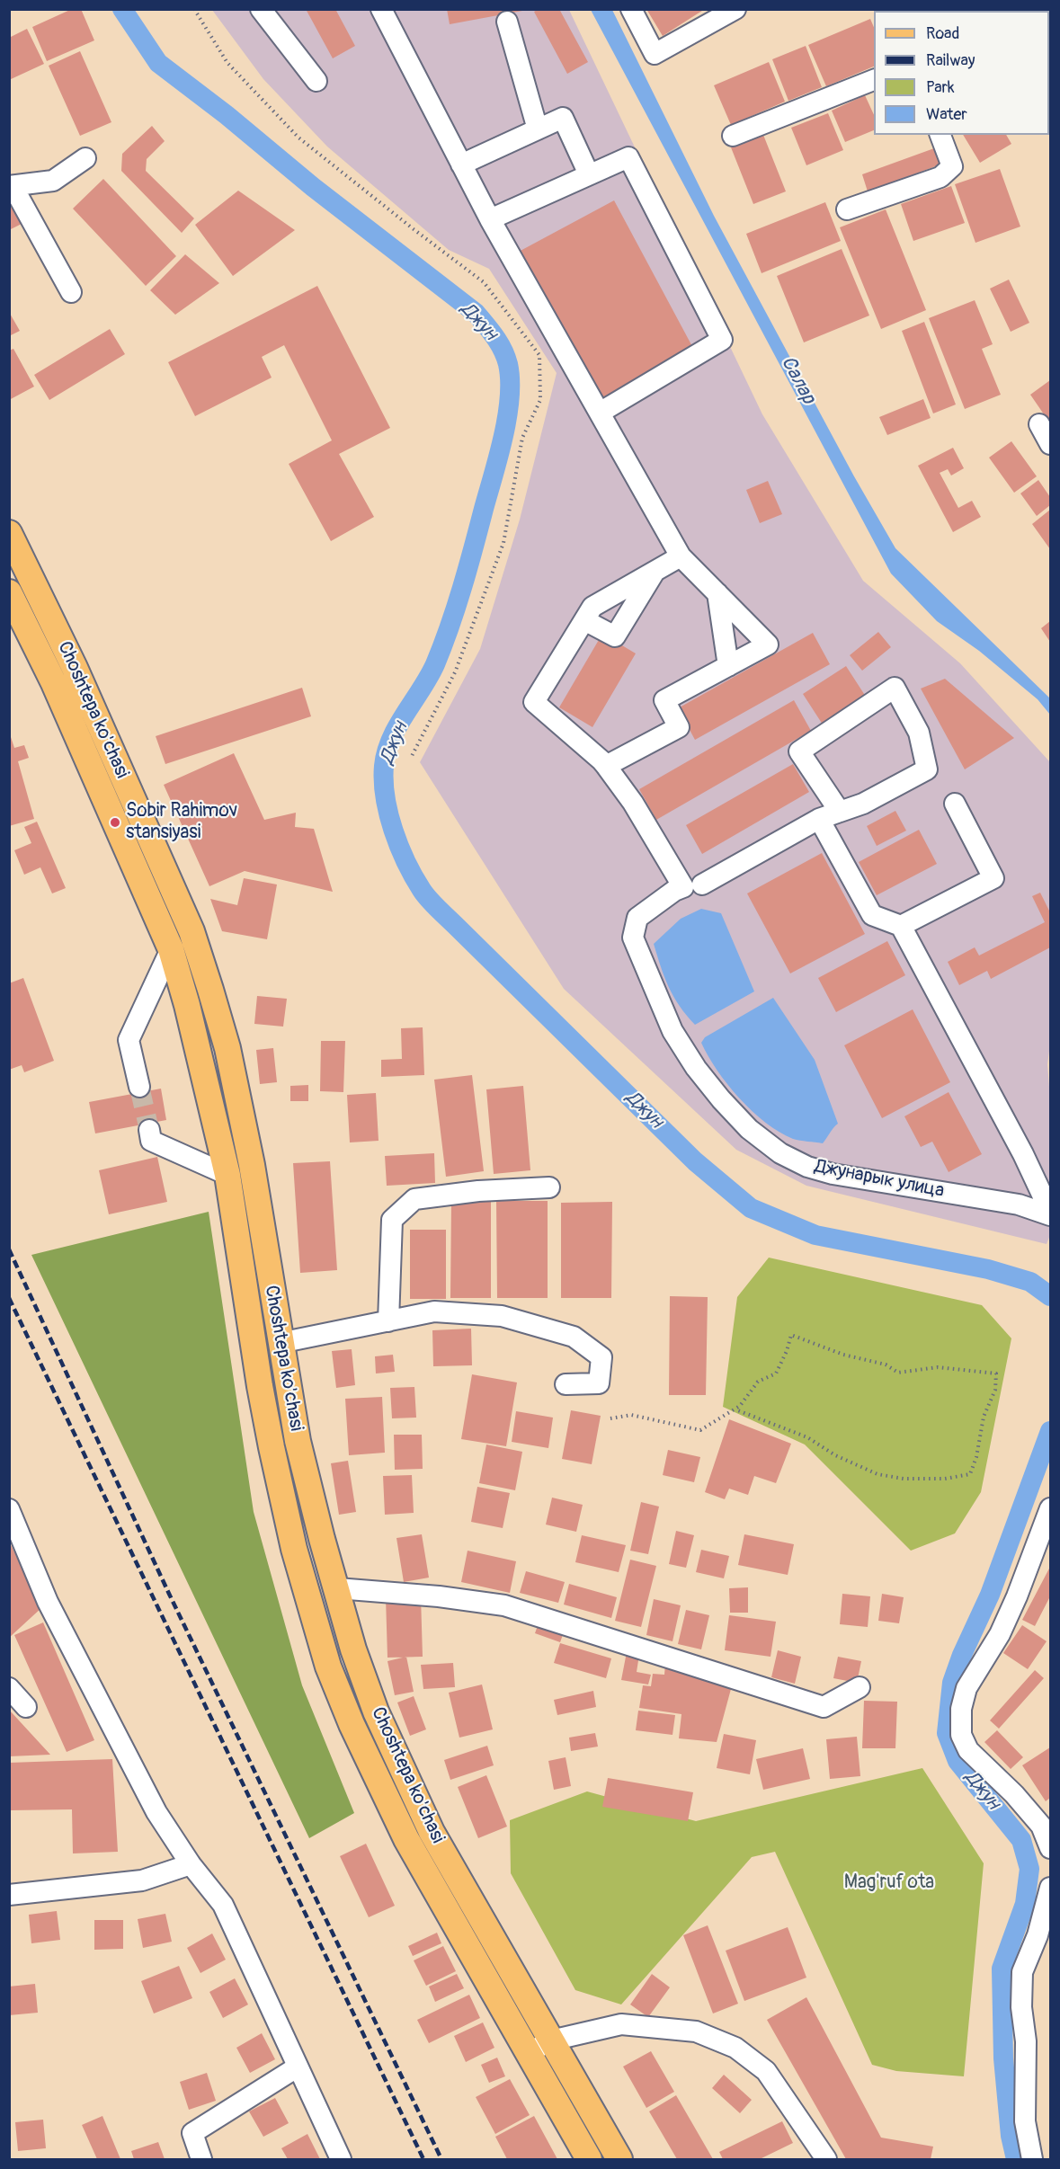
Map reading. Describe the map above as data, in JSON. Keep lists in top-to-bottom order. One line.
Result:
{"streets":{"main road":["Choshtepa ko'chasi"],"street":["Джунарык улица"]},"water":["Джун","Салар"],"parks":["Mag'ruf ota"],"places":["Sobir Rahimov stansiyasi"],"legend":["Road","Railway","Park","Water"]}
